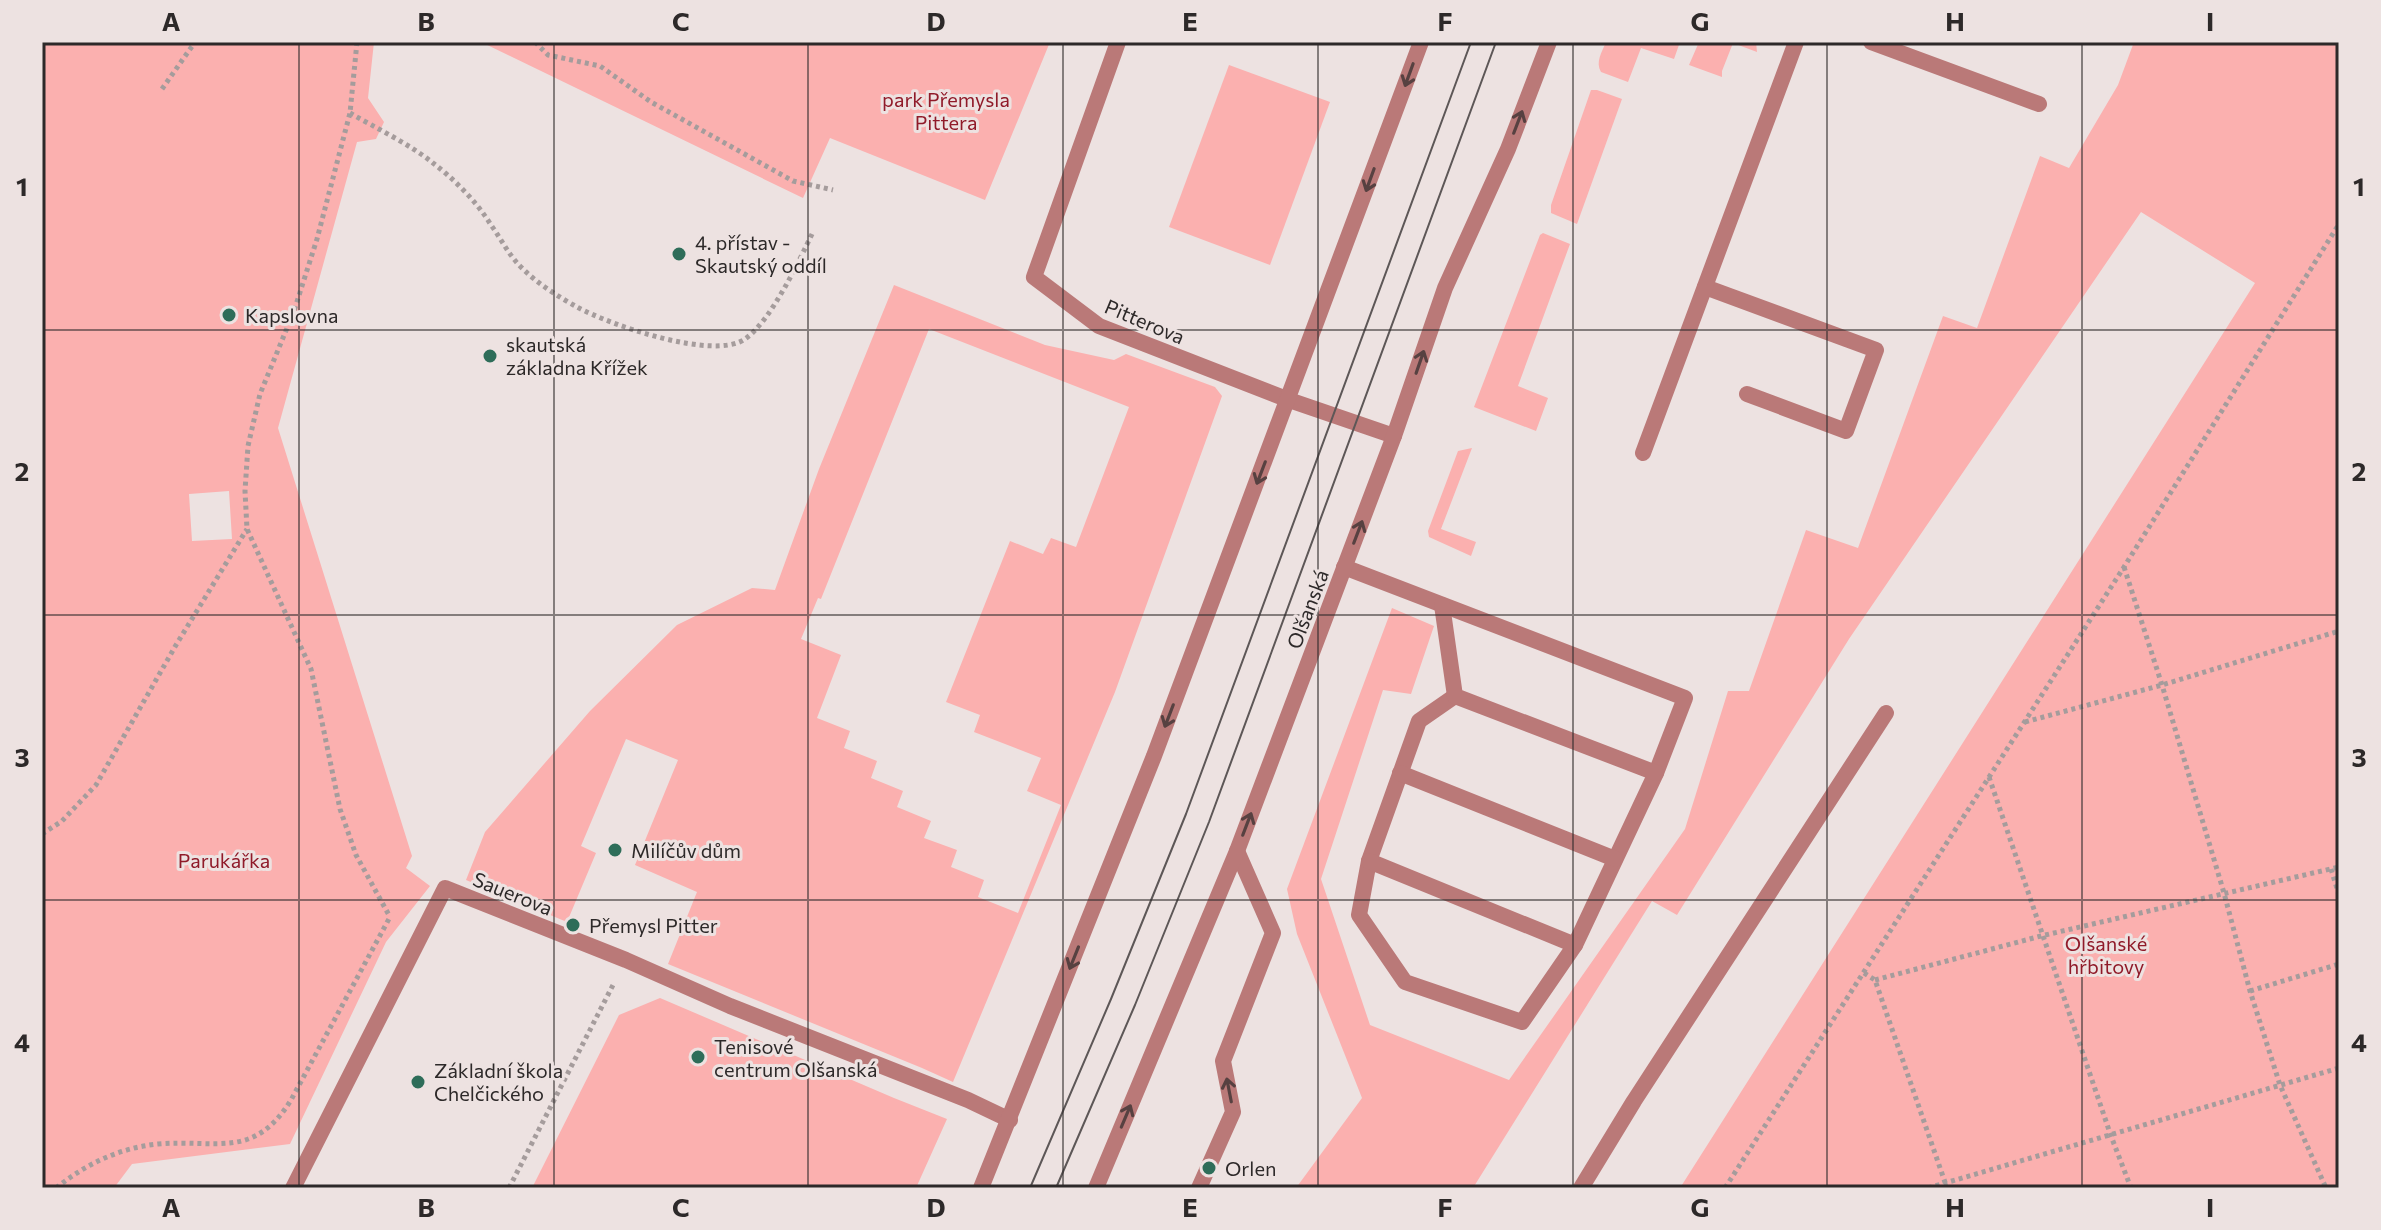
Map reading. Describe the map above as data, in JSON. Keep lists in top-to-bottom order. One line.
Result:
{"streets":{"street":["Pitterova","Olšanská","Sauerova"]},"crossings":[["Pitterova","Olšanská"]],"parks":["park Přemysla Pittera","Parukářka","Olšanské hřbitovy"],"places":["4. přístav - Skautský oddíl","Kapslovna","skautská základna Křížek","Milíčův dům","Přemysl Pitter","Tenisové centrum Olšanská","Základní škola Chelčického","Orlen"],"grid":{"columns":["A","B","C","D","E","F","G","H","I"],"rows":["1","2","3","4"]}}
